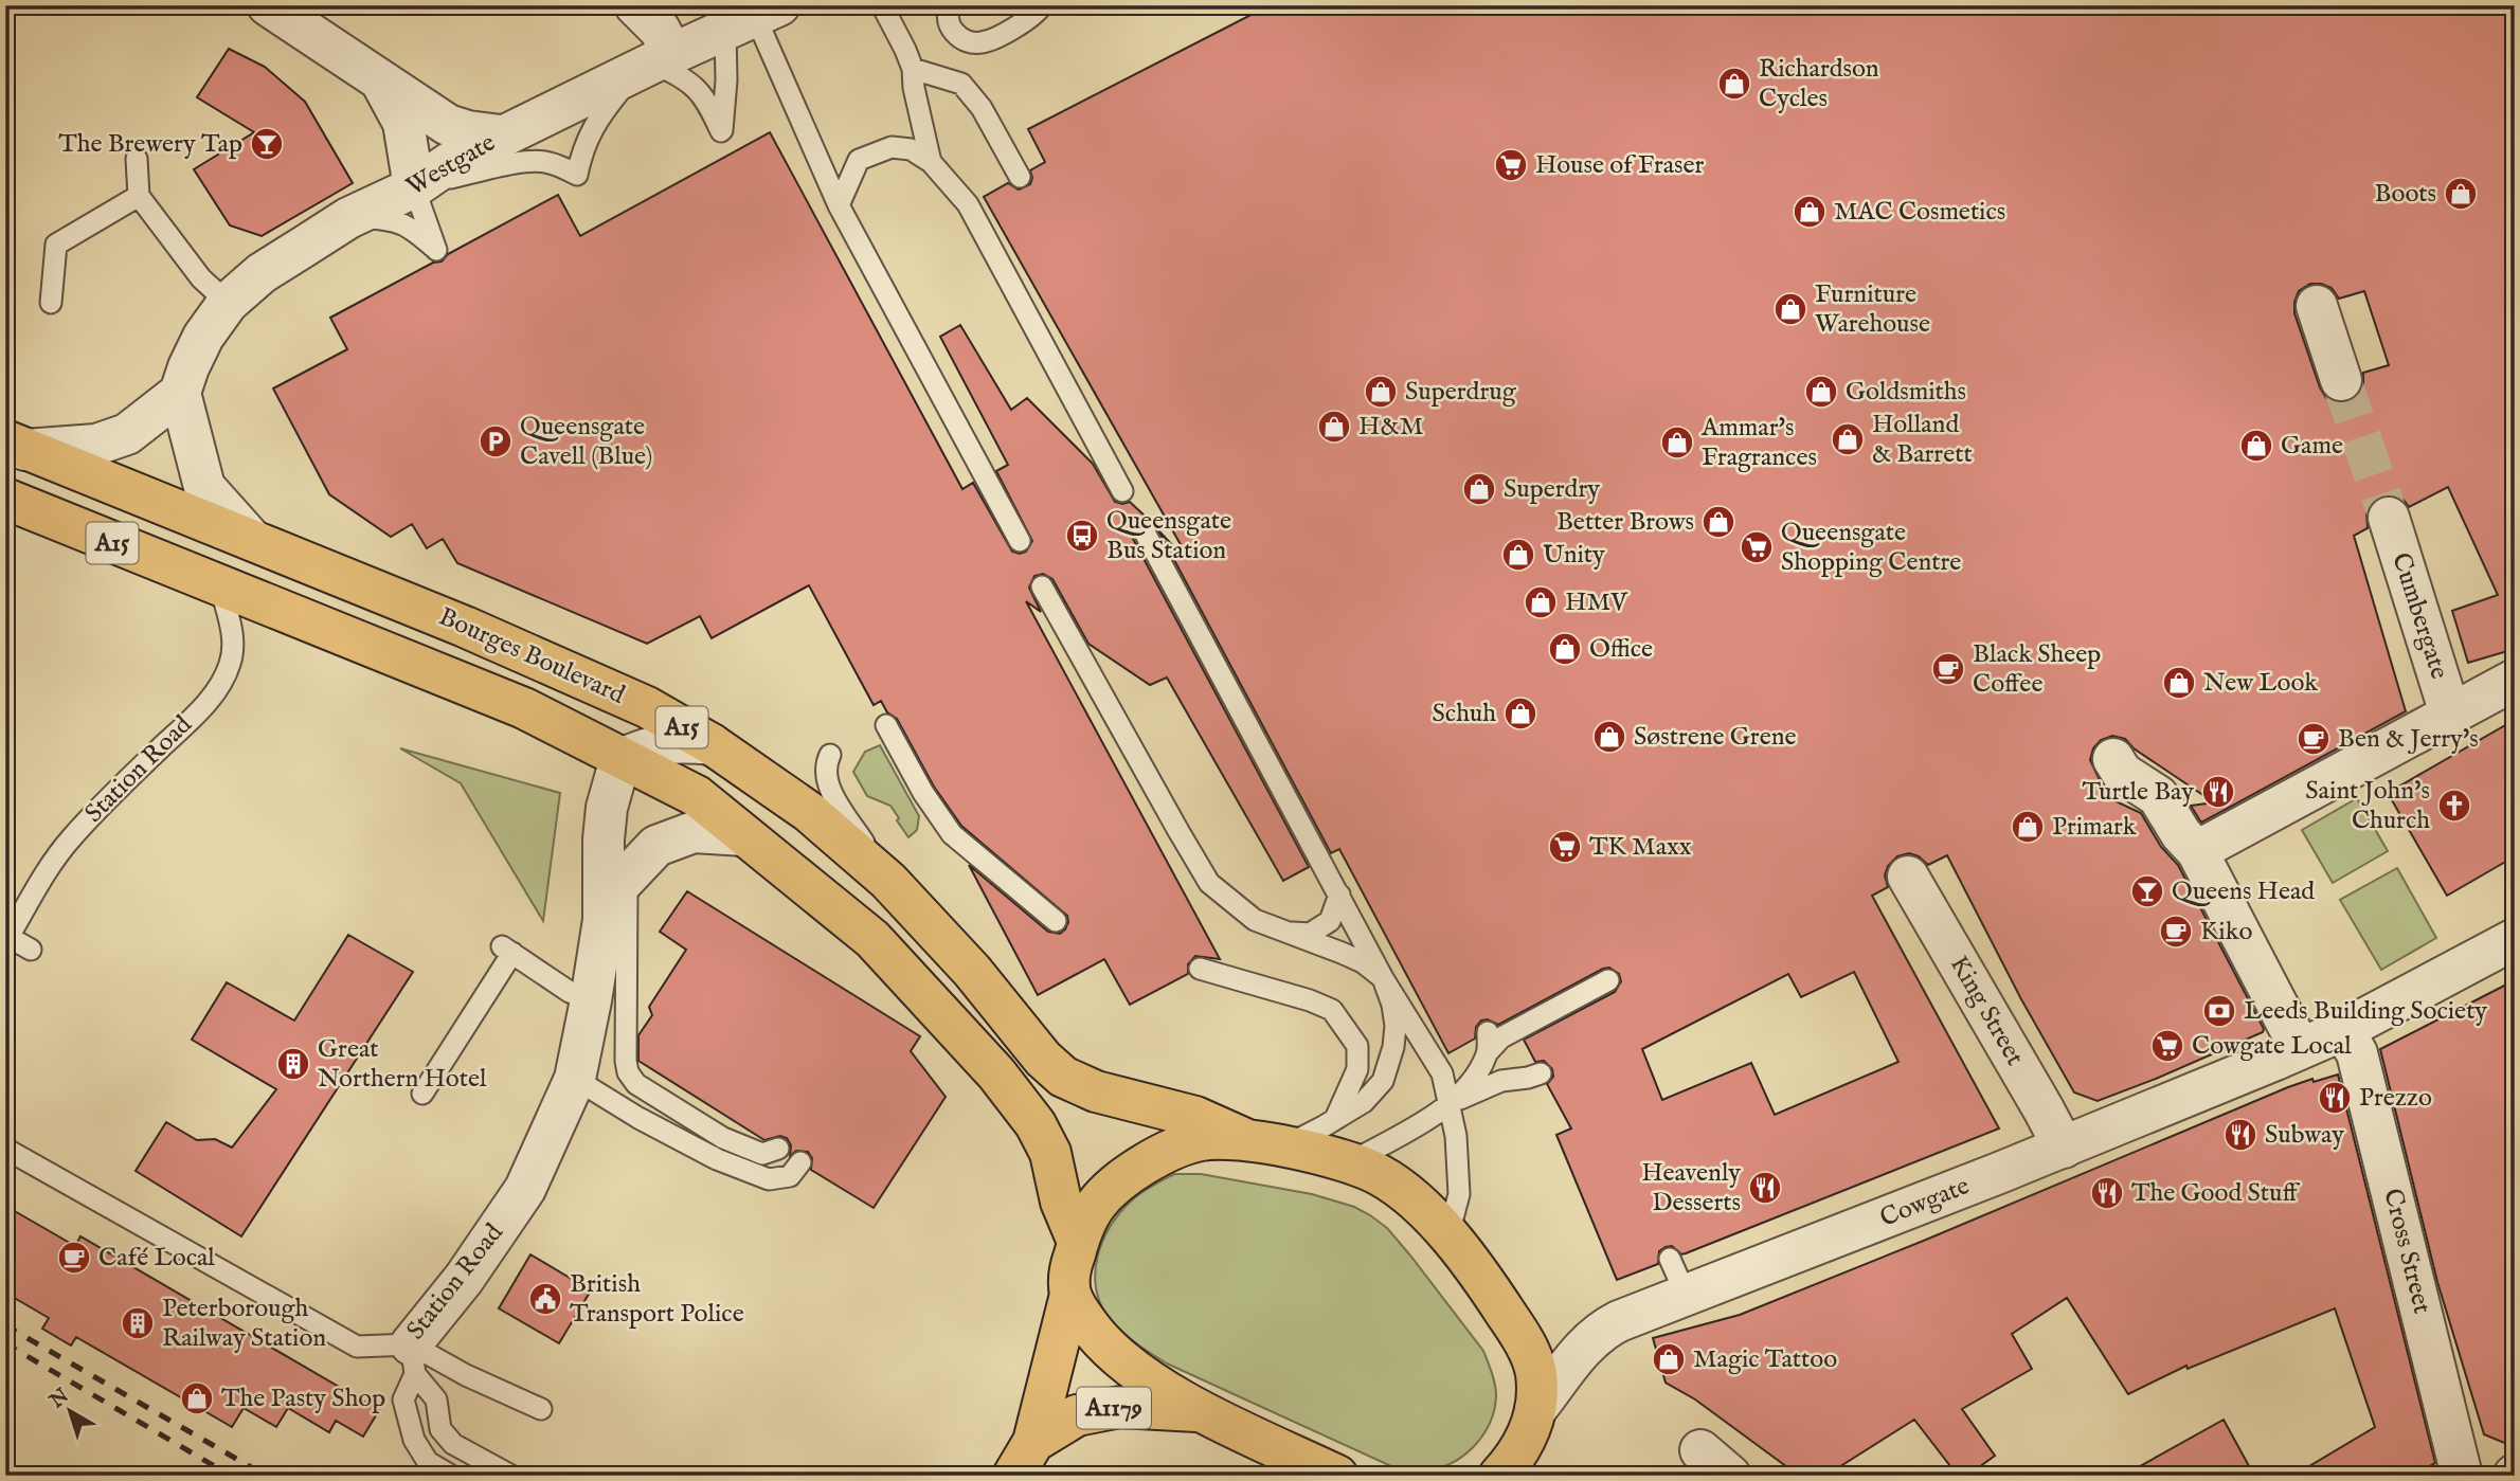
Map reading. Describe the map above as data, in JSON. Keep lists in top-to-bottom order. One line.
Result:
{"streets":{"main road":["A15","Bourges Boulevard","A1179"],"street":["Westgate","Cumbergate","Station Road","King Street","Cowgate","Cross Street"]},"crossings":[["Bourges Boulevard","Station Road"],["King Street","Cowgate"],["Cowgate","Cross Street"]],"places":{"shop":["Richardson Cycles","Boots","MAC Cosmetics","Furniture Warehouse","Superdrug","Goldsmiths","H&M","Holland & Barrett","Ammar's Fragrances","Game","Superdry","Better Brows","Unity","HMV","Office","New Look","Schuh","Søstrene Grene","Primark","Magic Tattoo","The Pasty Shop"],"bar":["The Brewery Tap","Queens Head"],"supermarket":["House of Fraser","Queensgate Shopping Centre","TK Maxx","Cowgate Local"],"parking":["Queensgate Cavell (Blue)"],"bus stop":["Queensgate Bus Station"],"cafe":["Black Sheep Coffee","Ben & Jerry's","Kiko","Café Local"],"restaurant":["Turtle Bay","Prezzo","Subway","Heavenly Desserts","The Good Stuff"],"church":["Saint John's Church"],"bank":["Leeds Building Society"],"building":["Great Northern Hotel","Peterborough Railway Station"],"public building":["British Transport Police"]},"north":"top left"}
